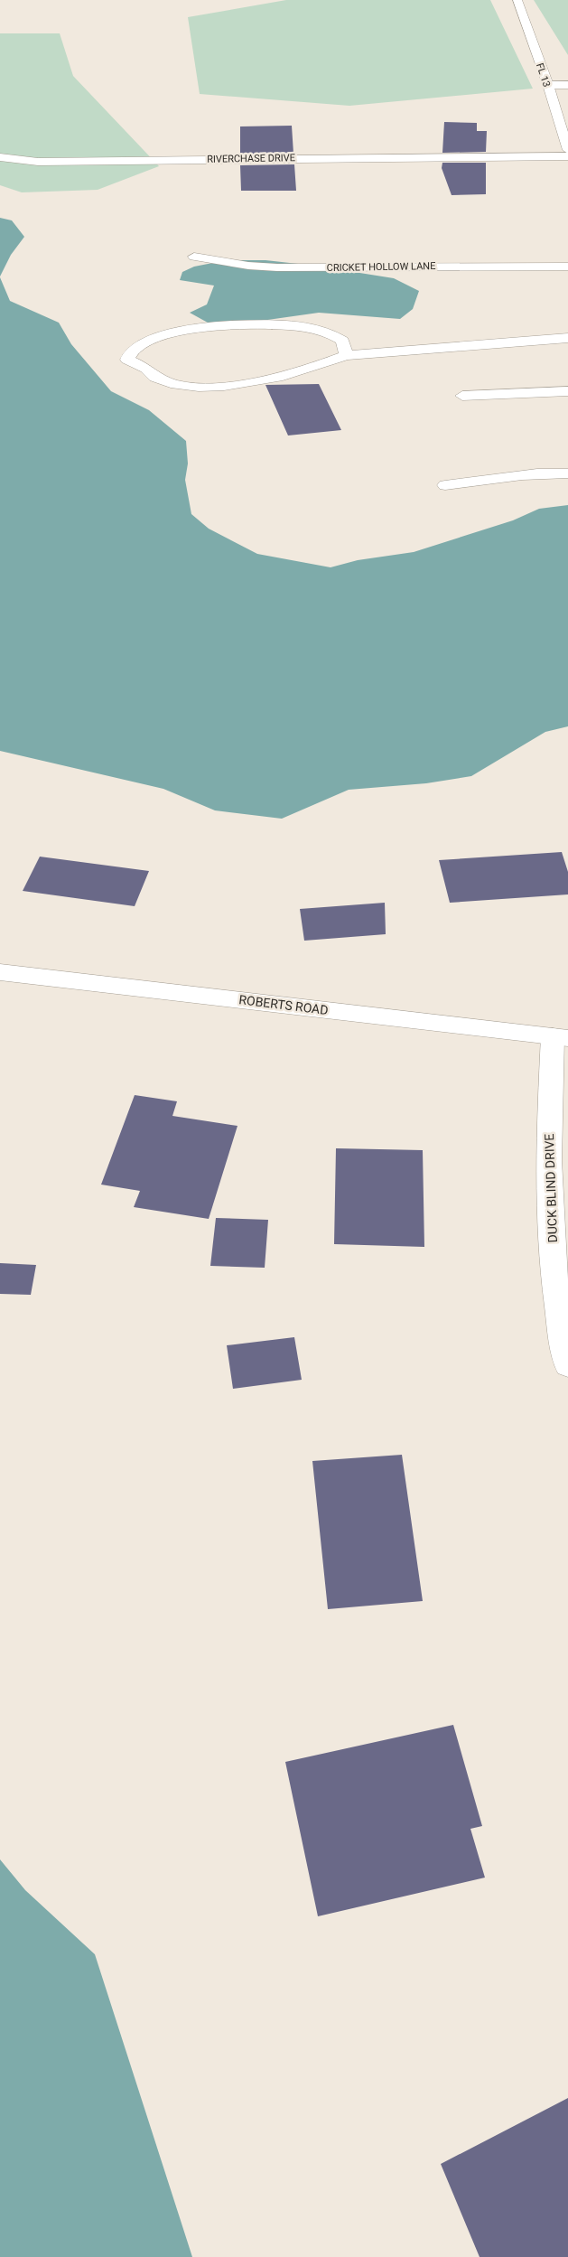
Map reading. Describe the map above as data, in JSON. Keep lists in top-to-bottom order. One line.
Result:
{"streets":{"street":["FL 13","RIVERCHASE DRIVE","CRICKET HOLLOW LANE","ROBERTS ROAD","DUCK BLIND DRIVE"]},"crossings":[["ROBERTS ROAD","DUCK BLIND DRIVE"]]}
